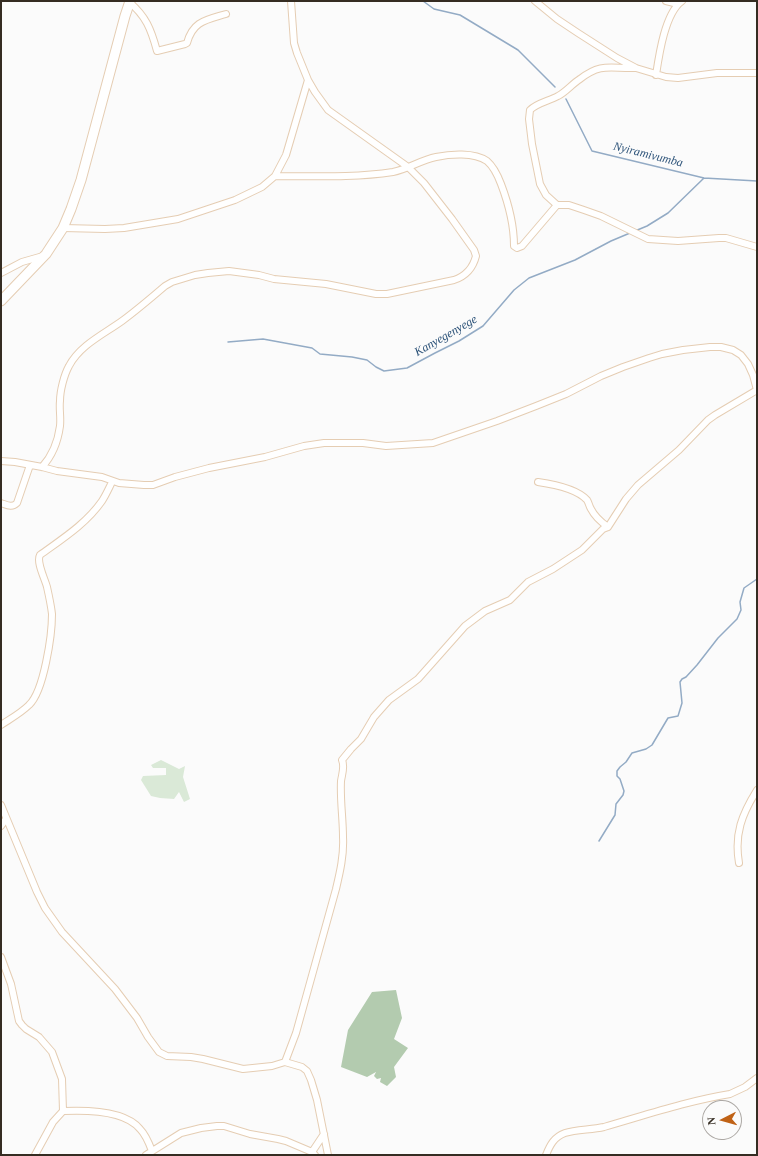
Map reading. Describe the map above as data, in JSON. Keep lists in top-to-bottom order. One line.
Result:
{"water":["Nyiramivumba","Kanyegenyege"],"north":"left"}
